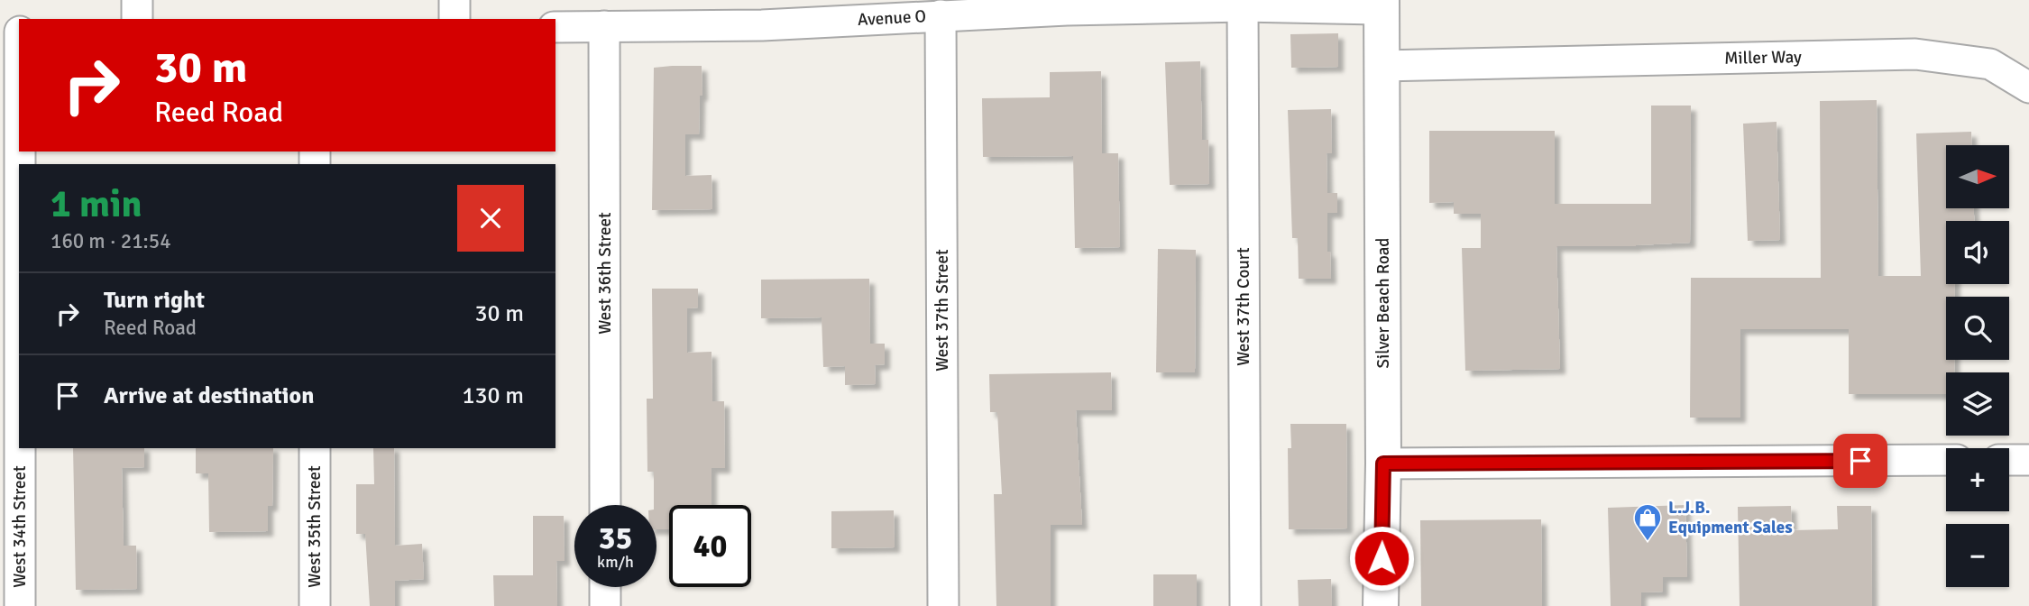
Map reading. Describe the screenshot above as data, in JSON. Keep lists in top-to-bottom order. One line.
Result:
{"streets":{"street":["Avenue O","Miller Way","West 36th Street","Silver Beach Road","West 37th Court","West 37th Street","West 34th Street","West 35th Street"]},"crossings":[["Avenue O","West 36th Street"],["Avenue O","Silver Beach Road"],["Avenue O","West 37th Court"],["Avenue O","West 37th Street"],["Miller Way","Silver Beach Road"]],"places":{"shop":["L.J.B. Equipment Sales"]},"north":"right","page":{"turn":["30 m","Reed Road"],"map_buttons":["+","−"],"heading":["1 min","160 m · 21:54"],"list":[{"name":"Turn right","note":"Reed Road","value":"30 m"},{"name":"Arrive at destination","value":"130 m"}],"speed":"35 km/h","limit":"40"}}
